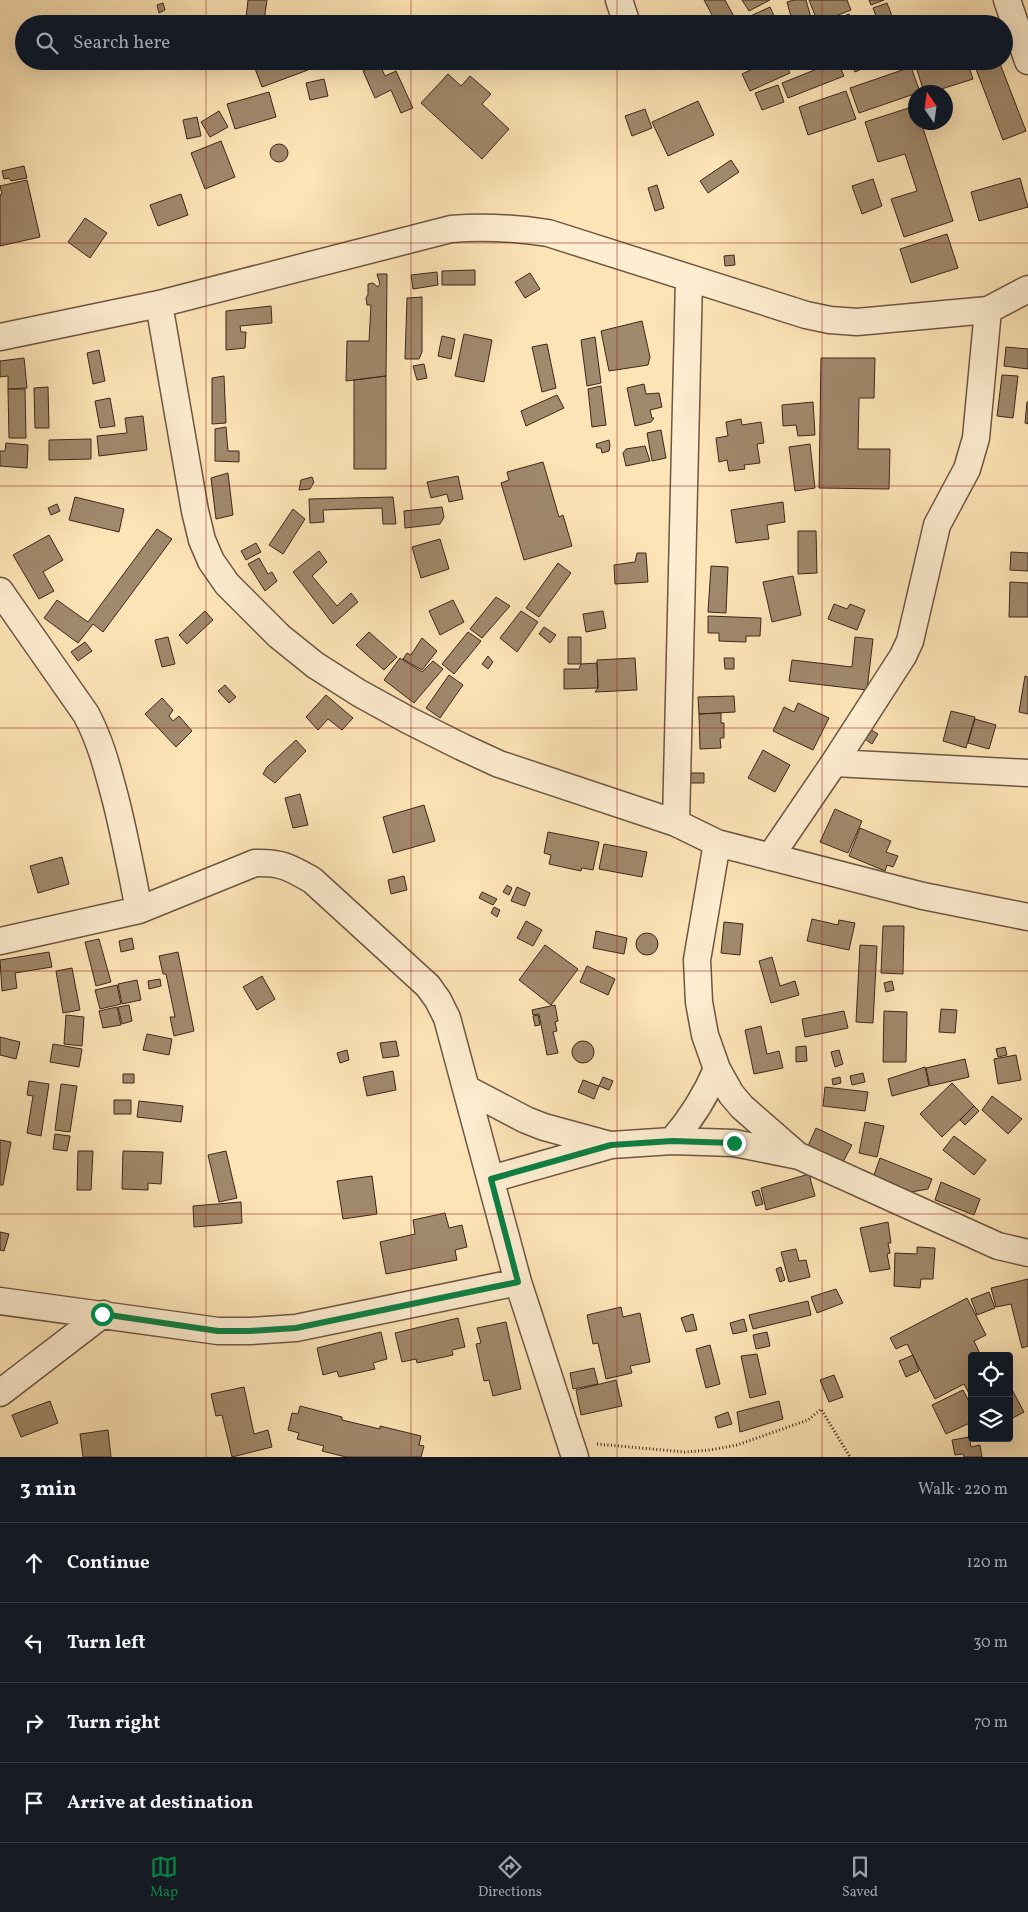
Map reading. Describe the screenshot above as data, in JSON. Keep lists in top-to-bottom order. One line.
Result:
{"north":"top","page":{"search":"Search here","heading":["3 min","Walk · 220 m"],"list":[["Continue","120 m"],["Turn left","30 m"],["Turn right","70 m"],"Arrive at destination"],"nav":["Map","Directions","Saved"]}}
